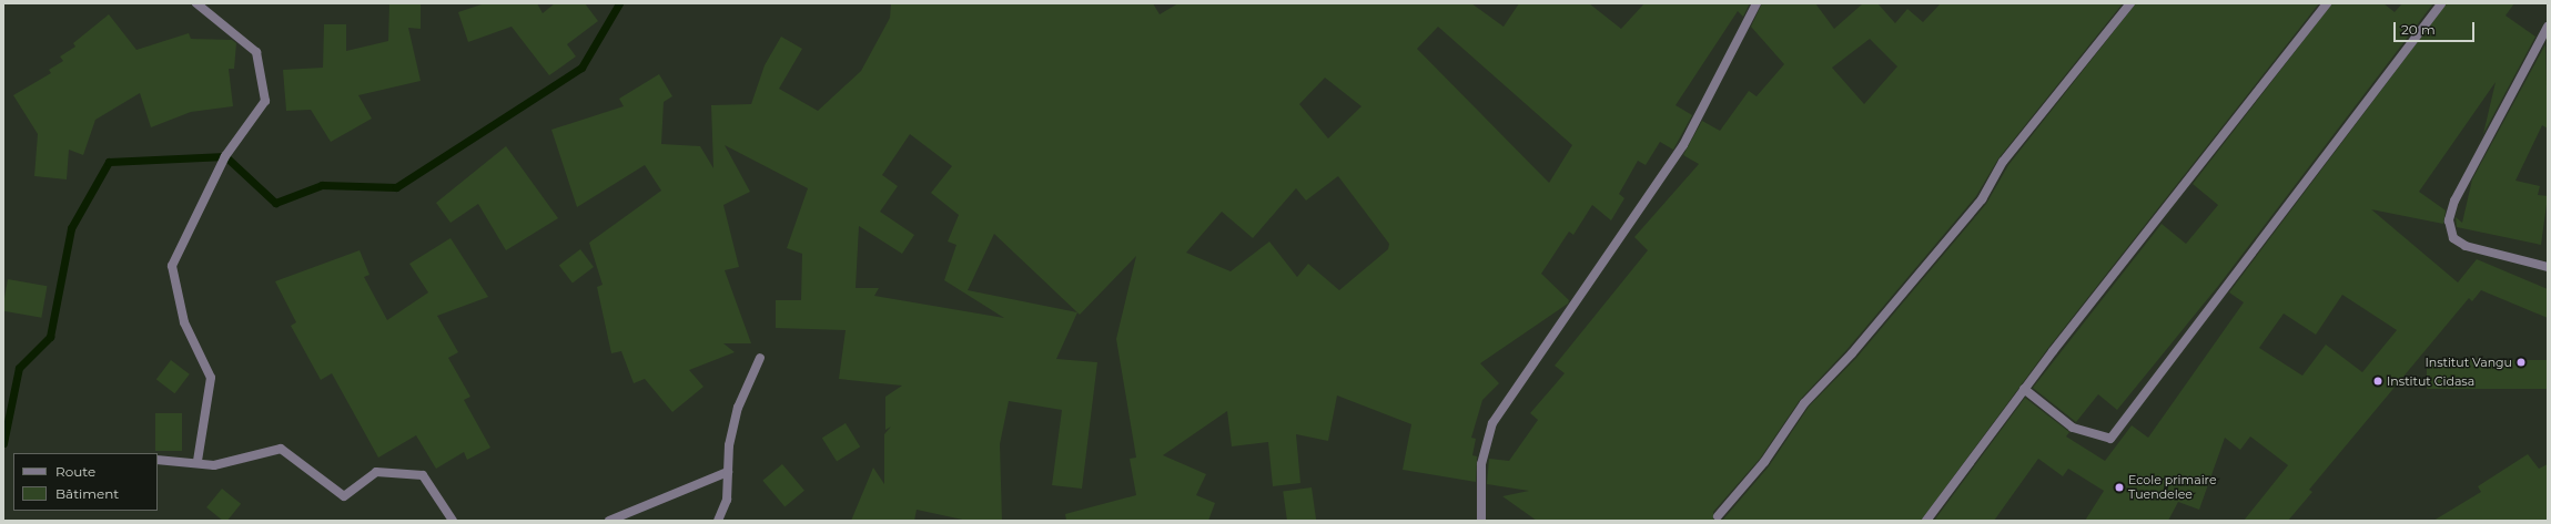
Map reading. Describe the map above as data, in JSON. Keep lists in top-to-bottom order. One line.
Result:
{"places":["Institut Vangu","Institut Cidasa","Ecole primaire Tuendelee"],"legend":["Route","Bâtiment"],"scale_bar":"20 m"}
